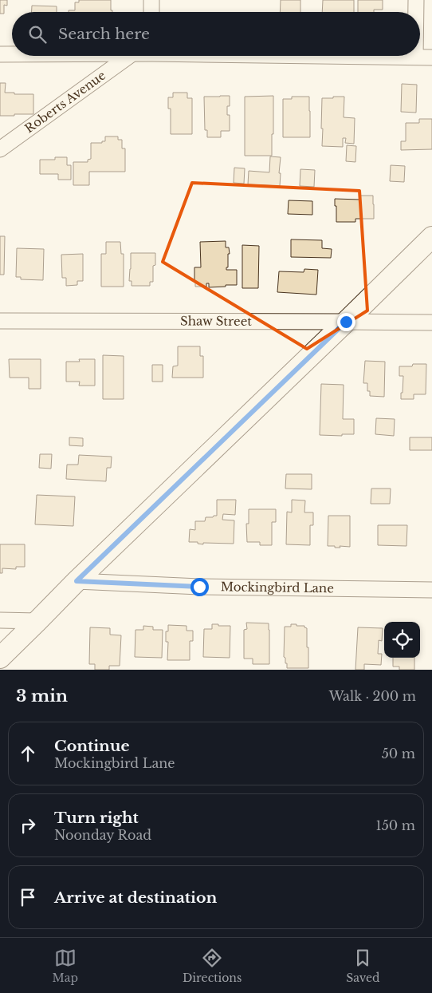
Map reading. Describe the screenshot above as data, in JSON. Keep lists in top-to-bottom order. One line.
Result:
{"streets":{"street":["Roberts Avenue","Shaw Street","Mockingbird Lane"]},"page":{"search":"Search here","heading":["3 min","Walk · 200 m"],"list":[["Continue","Mockingbird Lane","50 m"],["Turn right","Noonday Road","150 m"],"Arrive at destination"],"nav":["Map","Directions","Saved"]}}
